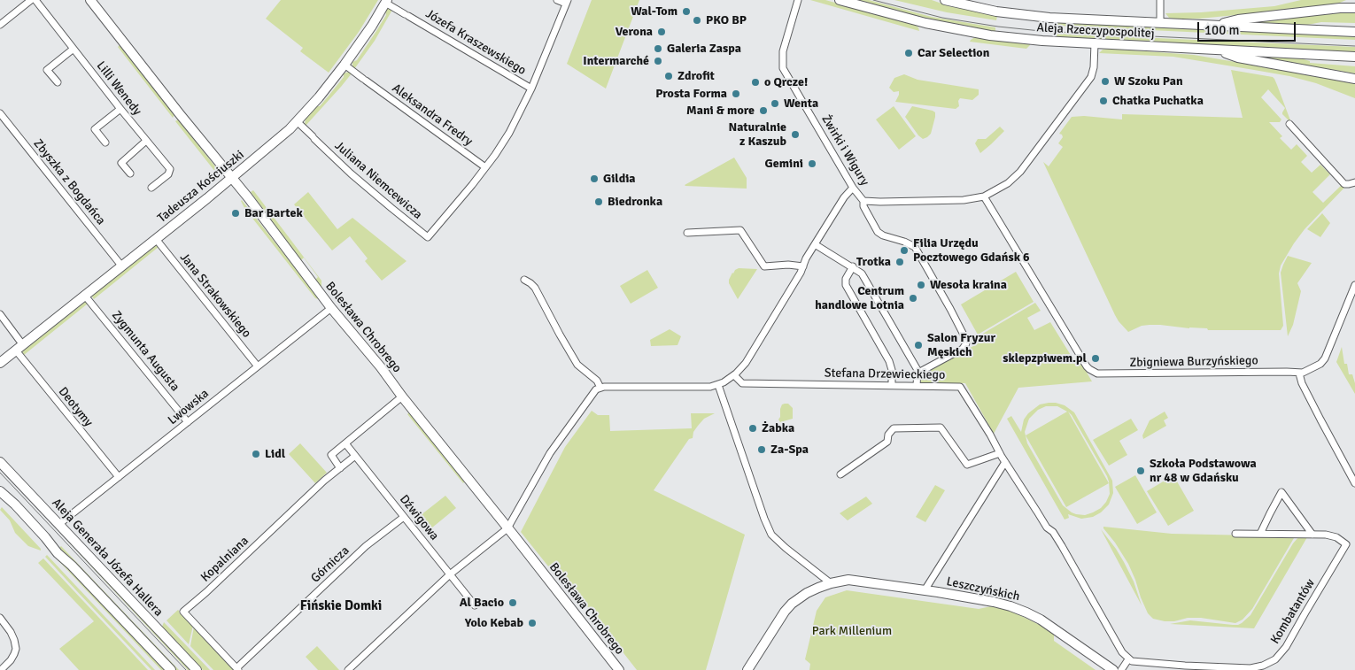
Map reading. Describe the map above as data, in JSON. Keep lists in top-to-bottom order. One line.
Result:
{"streets":{"street":["Aleja Rzeczypospolitej","Józefa Kraszewskiego","Lilli Wenedy","Aleksandra Fredry","Żwirki i Wigury","Juliana Niemcewicza","Zbyszka z Bogdańca","Tadeusza Kościuszki","Jana Strakowskiego","Bolesława Chrobrego","Zygmunta Augusta","Zbigniewa Burzyńskiego","Stefana Drzewieckiego","Deotymy","Lwowska","Dźwigowa","Aleja Generała Józefa Hallera","Kopalniana","Górnicza","Leszczyńskich","Kombatantów"]},"crossings":[["Aleja Rzeczypospolitej","Żwirki i Wigury"],["Józefa Kraszewskiego","Tadeusza Kościuszki"],["Aleksandra Fredry","Juliana Niemcewicza"],["Aleksandra Fredry","Tadeusza Kościuszki"],["Żwirki i Wigury","Zbigniewa Burzyńskiego"],["Juliana Niemcewicza","Tadeusza Kościuszki"],["Zbyszka z Bogdańca","Tadeusza Kościuszki"],["Tadeusza Kościuszki","Jana Strakowskiego"],["Tadeusza Kościuszki","Bolesława Chrobrego"],["Tadeusza Kościuszki","Zygmunta Augusta"],["Tadeusza Kościuszki","Deotymy"],["Jana Strakowskiego","Lwowska"],["Bolesława Chrobrego","Lwowska"],["Zygmunta Augusta","Lwowska"],["Deotymy","Lwowska"],["Lwowska","Aleja Generała Józefa Hallera"],["Dźwigowa","Kopalniana"],["Dźwigowa","Górnicza"],["Kopalniana","Górnicza"]],"districts":["Fińskie Domki"],"parks":["Park Millenium"],"places":["Wal-Tom","PKO BP","Verona","Galeria Zaspa","Car Selection","Intermarché","Zdrofit","W Szoku Pan","o Qrcze!","Prosta Forma","Chatka Puchatka","Wenta","Mani & more","Naturalnie z Kaszub","Gemini","Gildia","Biedronka","Bar Bartek","Filia Urzędu Pocztowego Gdańsk 6","Trotka","Wesoła kraina","Centrum handlowe Lotnia","Salon Fryzur Męskich","sklepzpiwem.pl","Żabka","Za-Spa","Lidl","Szkoła Podstawowa nr 48 w Gdańsku","Al Bacio","Yolo Kebab"],"scale_bar":"100 m"}
